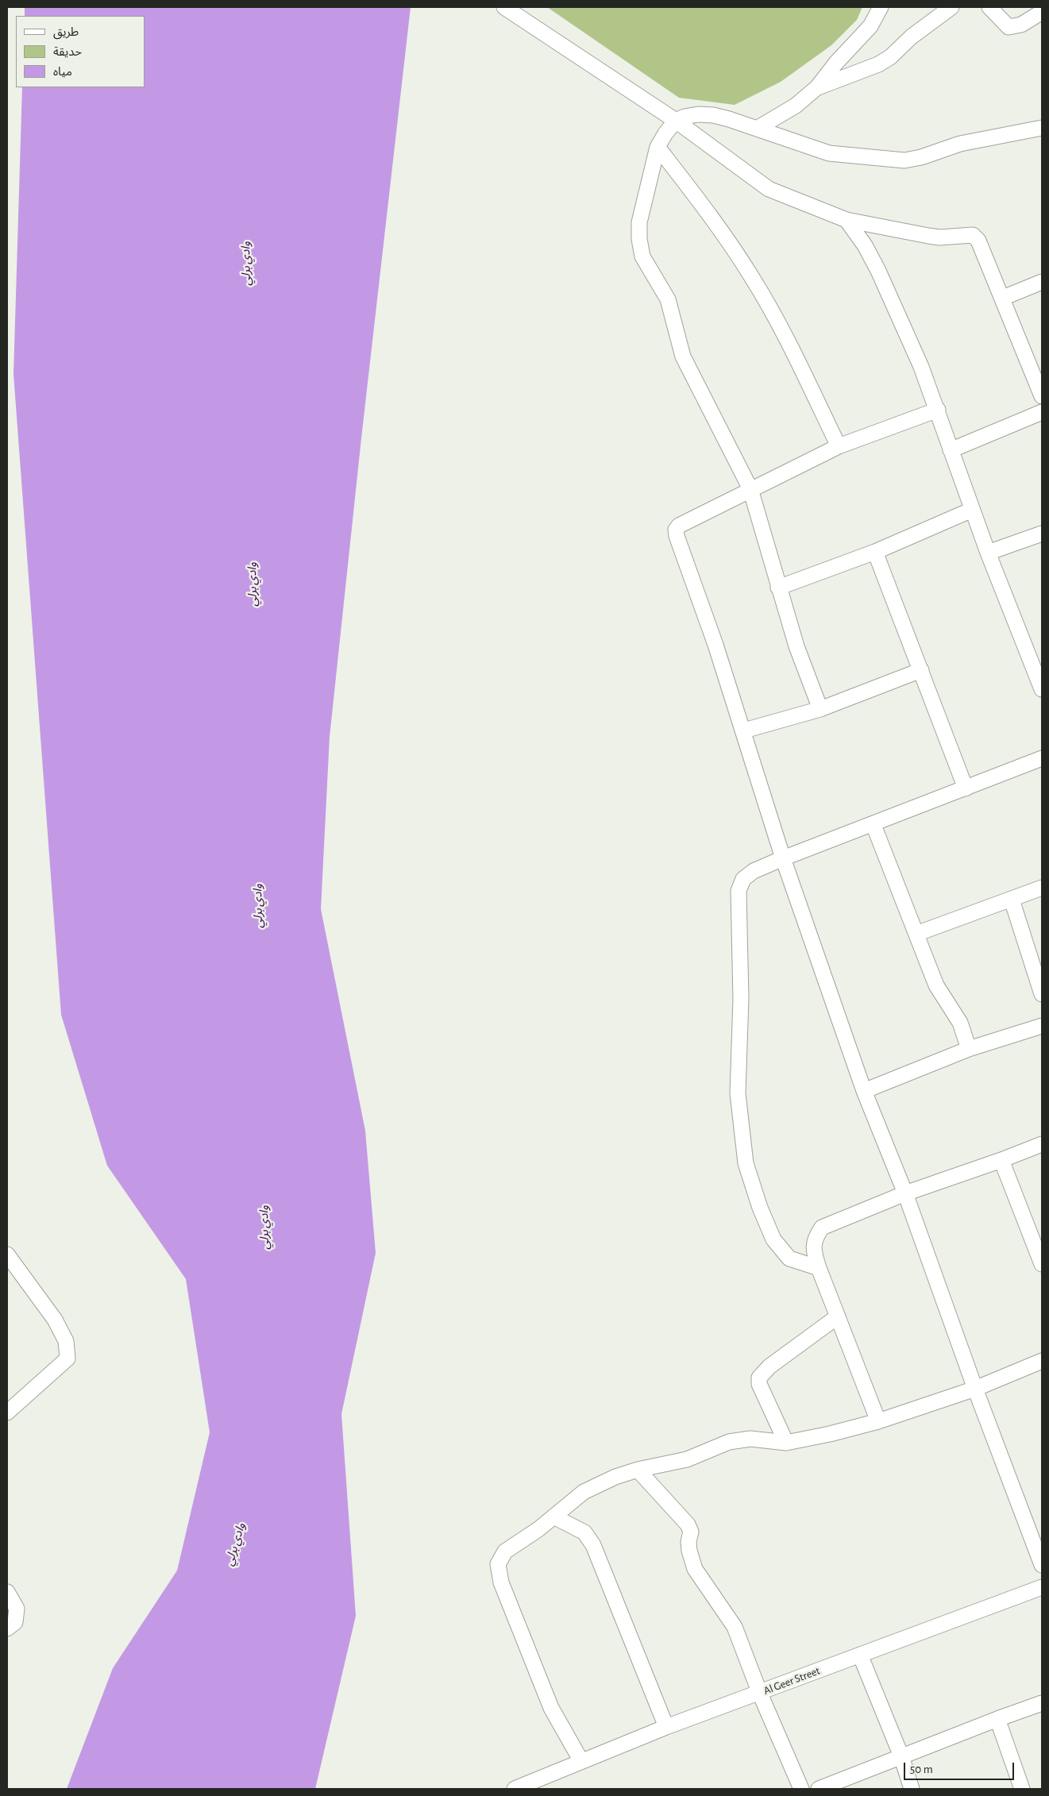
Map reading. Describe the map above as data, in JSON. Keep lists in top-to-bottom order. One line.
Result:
{"streets":{"street":["Al Geer Street"]},"water":["وادي برلي"],"legend":["طريق","حديقة","مياه"],"scale_bar":"50 m"}
